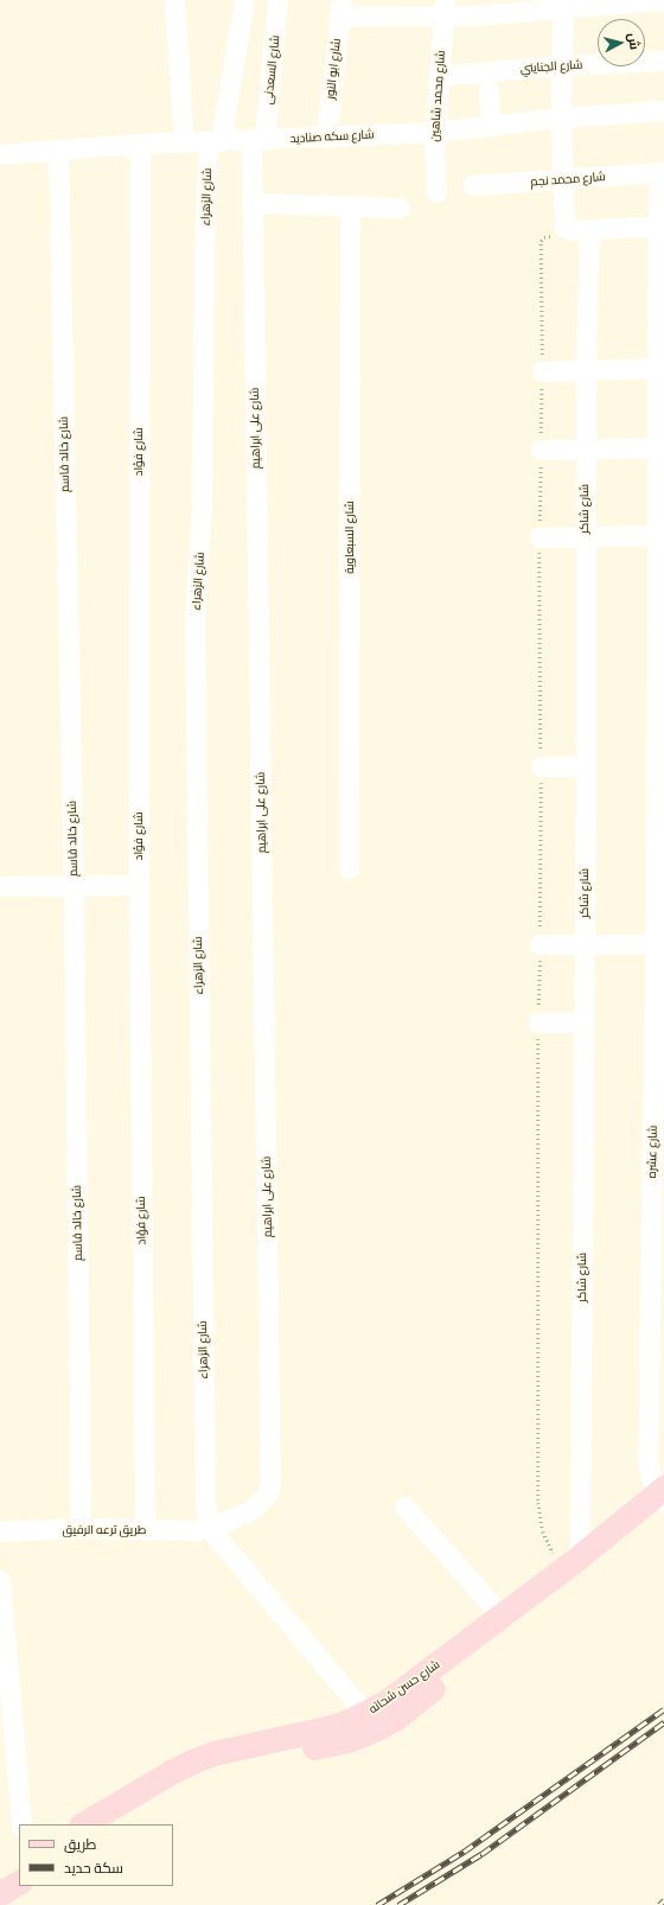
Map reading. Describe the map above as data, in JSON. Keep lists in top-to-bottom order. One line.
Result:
{"streets":{"main road":["شارع حسن شحاته"],"street":["شارع الجنايني","شارع ابو النور","شارع السعدنى","شارع محمد شاهين","شارع سكه صناديد","شارع محمد نجم","شارع الزهراء","شارع على ابراهيم","شارع فؤاد","شارع خالد قاسم","شارع شاكر","شارع السبعاوية","شارع عشره","طريق ترعه الرفيق"]},"crossings":[["شارع الجنايني","شارع محمد شاهين"],["شارع ابو النور","شارع سكه صناديد"],["شارع السعدنى","شارع سكه صناديد"],["شارع السعدنى","شارع على ابراهيم"],["شارع محمد شاهين","شارع سكه صناديد"],["شارع سكه صناديد","شارع الزهراء"],["شارع سكه صناديد","شارع على ابراهيم"],["شارع سكه صناديد","شارع فؤاد"],["شارع سكه صناديد","شارع خالد قاسم"],["شارع محمد نجم","شارع عشره"],["شارع الزهراء","طريق ترعه الرفيق"],["شارع الزهراء","شارع حسن شحاته"],["شارع على ابراهيم","طريق ترعه الرفيق"],["شارع فؤاد","طريق ترعه الرفيق"],["شارع خالد قاسم","طريق ترعه الرفيق"],["شارع شاكر","شارع حسن شحاته"],["شارع عشره","شارع حسن شحاته"]],"legend":["طريق","سكة حديد"],"north":"right"}
